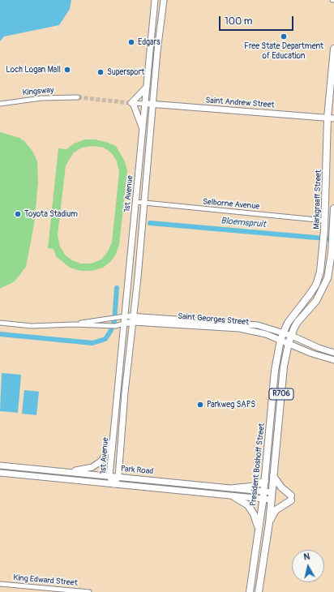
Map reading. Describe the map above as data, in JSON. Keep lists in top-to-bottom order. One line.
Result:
{"streets":{"main road":["Markgraaff Street","R706","President Boshoff Street"],"street":["Kingsway","Saint Andrew Street","1st Avenue","Selborne Avenue","Saint Georges Street","Park Road","King Edward Street"]},"crossings":[["Saint Andrew Street","1st Avenue"],["Saint Andrew Street","Markgraaff Street"],["1st Avenue","Selborne Avenue"],["1st Avenue","Saint Georges Street"],["1st Avenue","Park Road"],["Markgraaff Street","Selborne Avenue"],["Markgraaff Street","Saint Georges Street"],["Markgraaff Street","President Boshoff Street"],["Saint Georges Street","President Boshoff Street"],["President Boshoff Street","Park Road"]],"water":["Bloemspruit"],"places":["Free State Department of Education","Edgars","Loch Logan Mall","Supersport","Toyota Stadium","Parkweg SAPS"],"scale_bar":"100 m","north":"top"}
